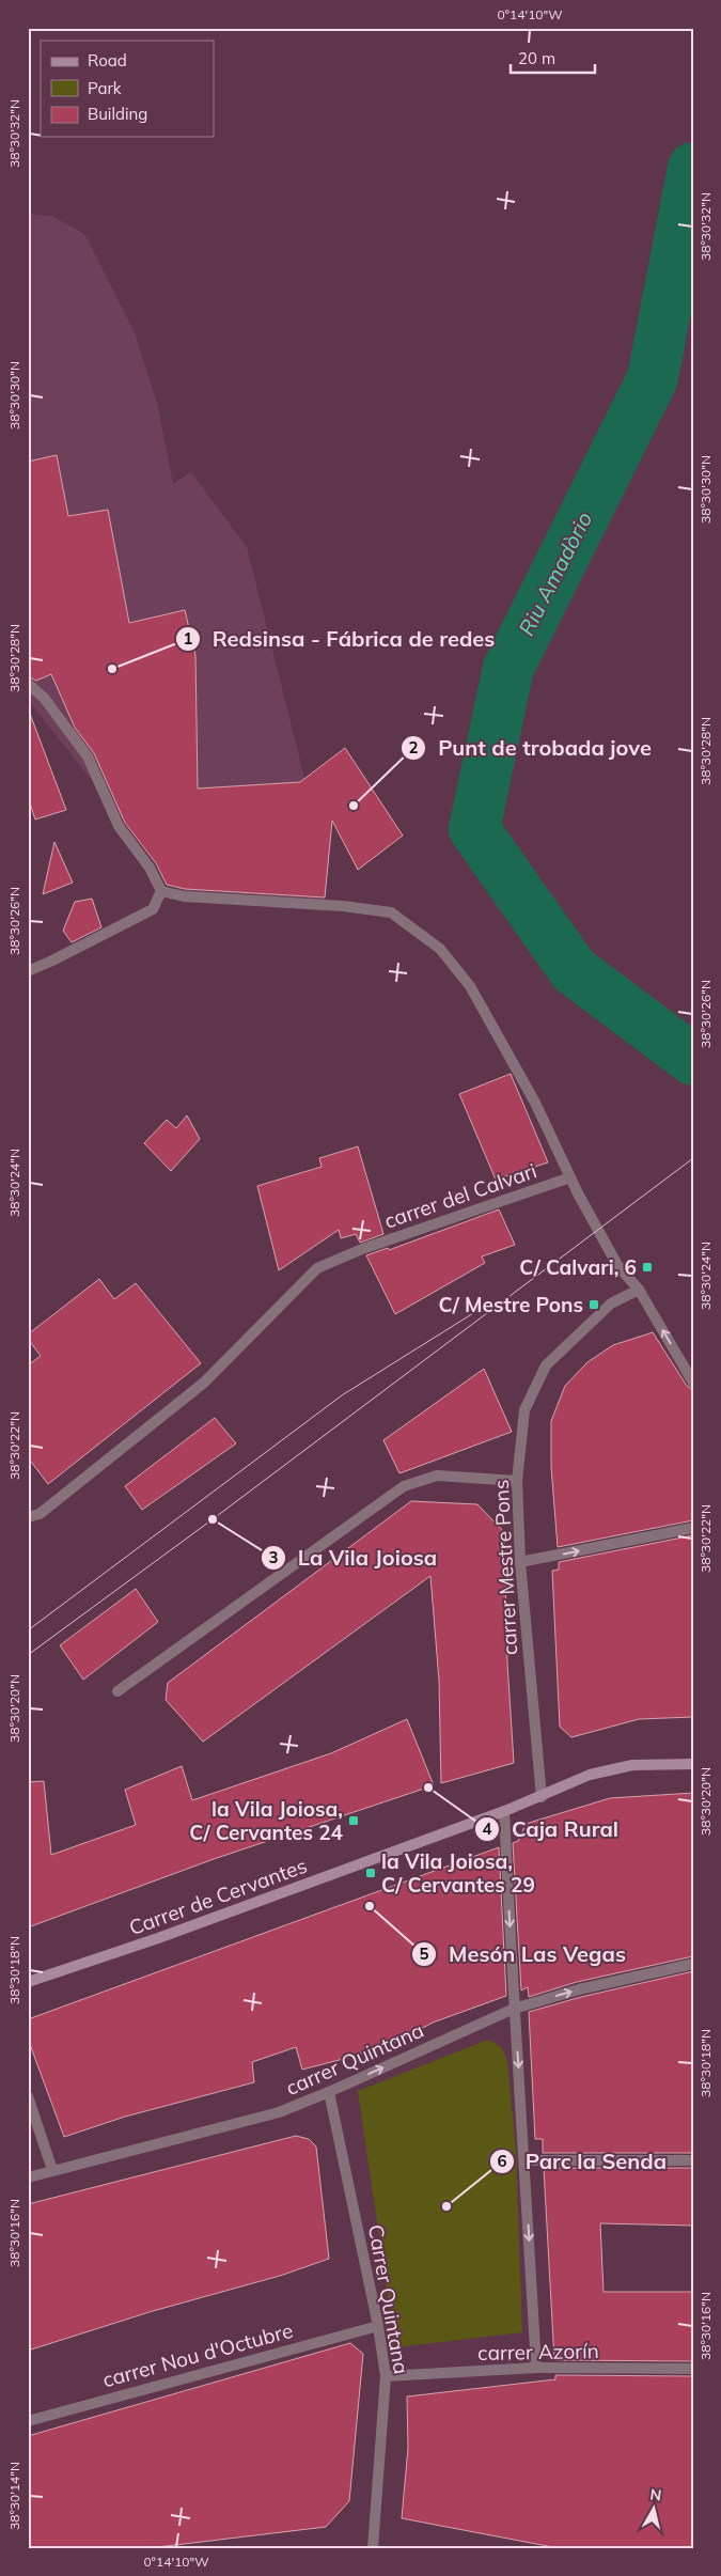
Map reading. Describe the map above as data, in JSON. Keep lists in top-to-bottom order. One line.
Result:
{"streets":{"main road":["Carrer de Cervantes"],"street":["carrer del Calvari","carrer Mestre Pons","carrer Quintana","Carrer Quintana","carrer Azorín","carrer Nou d'Octubre"]},"crossings":[["carrer Mestre Pons","Carrer de Cervantes"],["carrer Quintana","Carrer Quintana"],["Carrer Quintana","carrer Azorín"],["Carrer Quintana","carrer Nou d'Octubre"]],"one_way":["carrer Quintana"],"water":["Riu Amadòrio"],"places":{"other":["Redsinsa - Fábrica de redes","Punt de trobada jove","La Vila Joiosa","Caja Rural","Mesón Las Vegas","Parc la Senda"],"transit":["C/ Calvari, 6","C/ Mestre Pons","la Vila Joiosa, C/ Cervantes 24","la Vila Joiosa, C/ Cervantes 29"]},"legend":["Road","Park","Building"],"scale_bar":"20 m","north":"top","coordinates":["0°14'10\"W","38°30'32\"N","38°30'30\"N","38°30'28\"N","38°30'26\"N","38°30'24\"N","38°30'22\"N","38°30'20\"N","38°30'18\"N","38°30'16\"N","38°30'14\"N"]}
